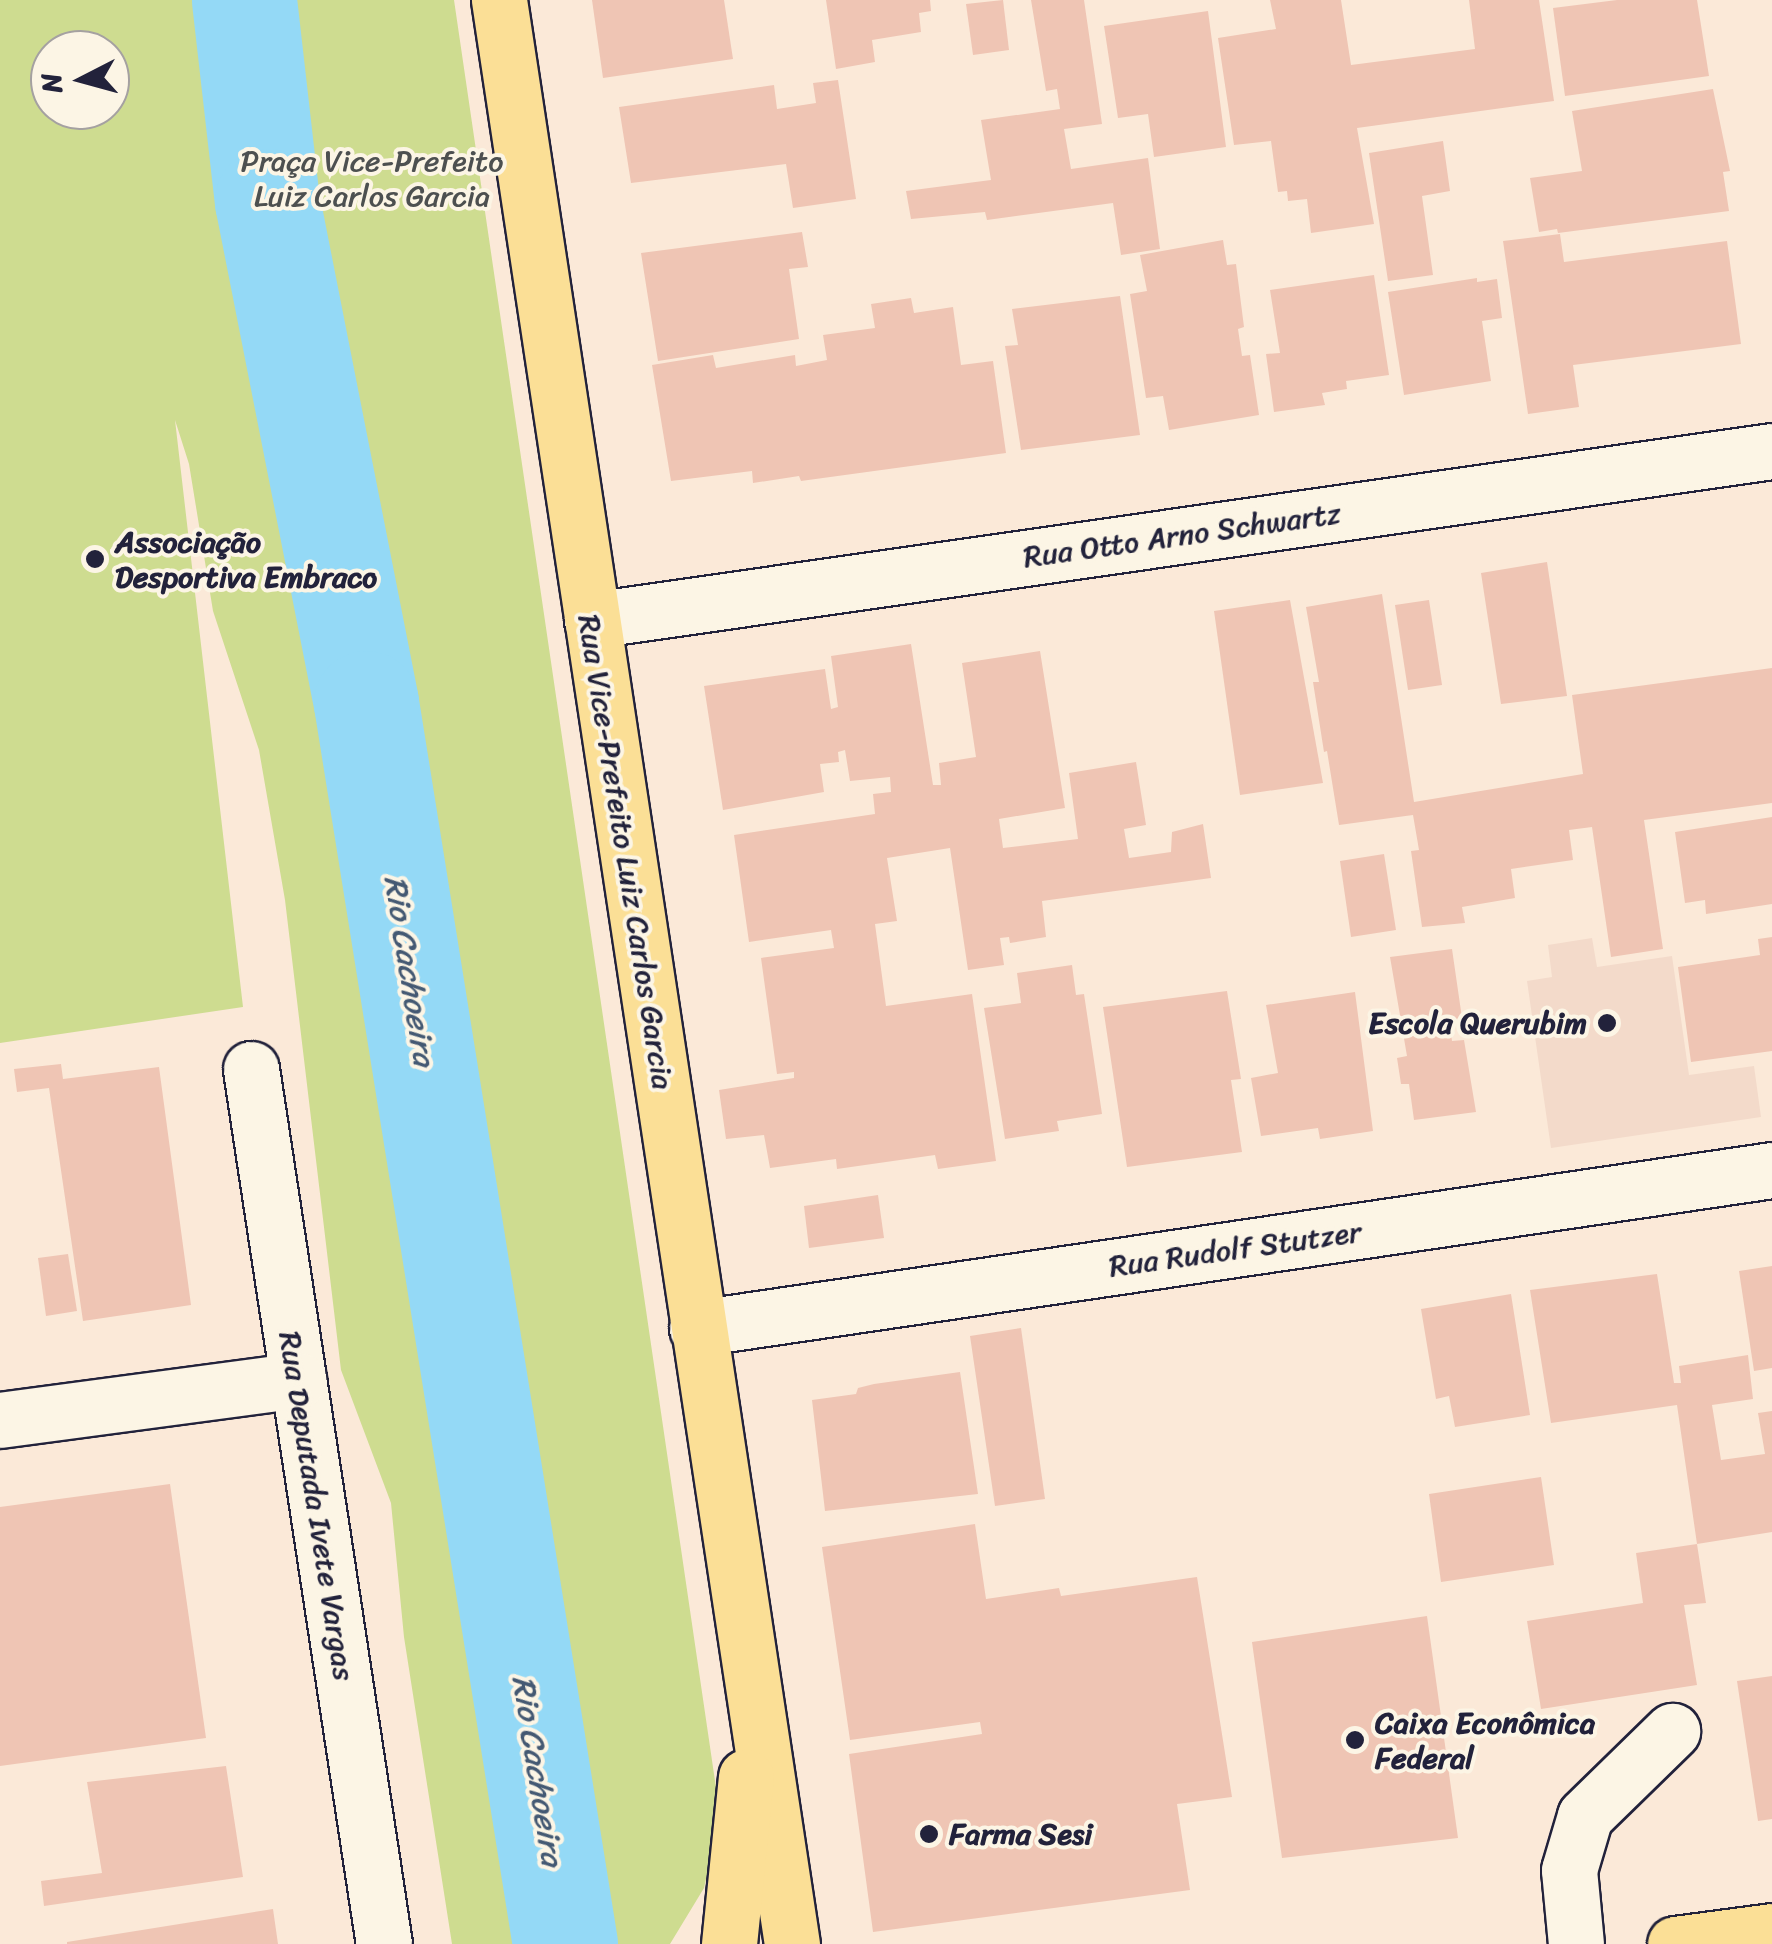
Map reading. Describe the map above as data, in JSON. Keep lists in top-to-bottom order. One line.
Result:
{"streets":{"main road":["Rua Vice-Prefeito Luiz Carlos Garcia"],"street":["Rua Otto Arno Schwartz","Rua Rudolf Stutzer","Rua Deputada Ivete Vargas"]},"crossings":[["Rua Otto Arno Schwartz","Rua Vice-Prefeito Luiz Carlos Garcia"],["Rua Vice-Prefeito Luiz Carlos Garcia","Rua Rudolf Stutzer"]],"water":["Rio Cachoeira"],"parks":["Praça Vice-Prefeito Luiz Carlos Garcia"],"places":["Associação Desportiva Embraco","Escola Querubim","Caixa Econômica Federal","Farma Sesi"],"north":"left"}
